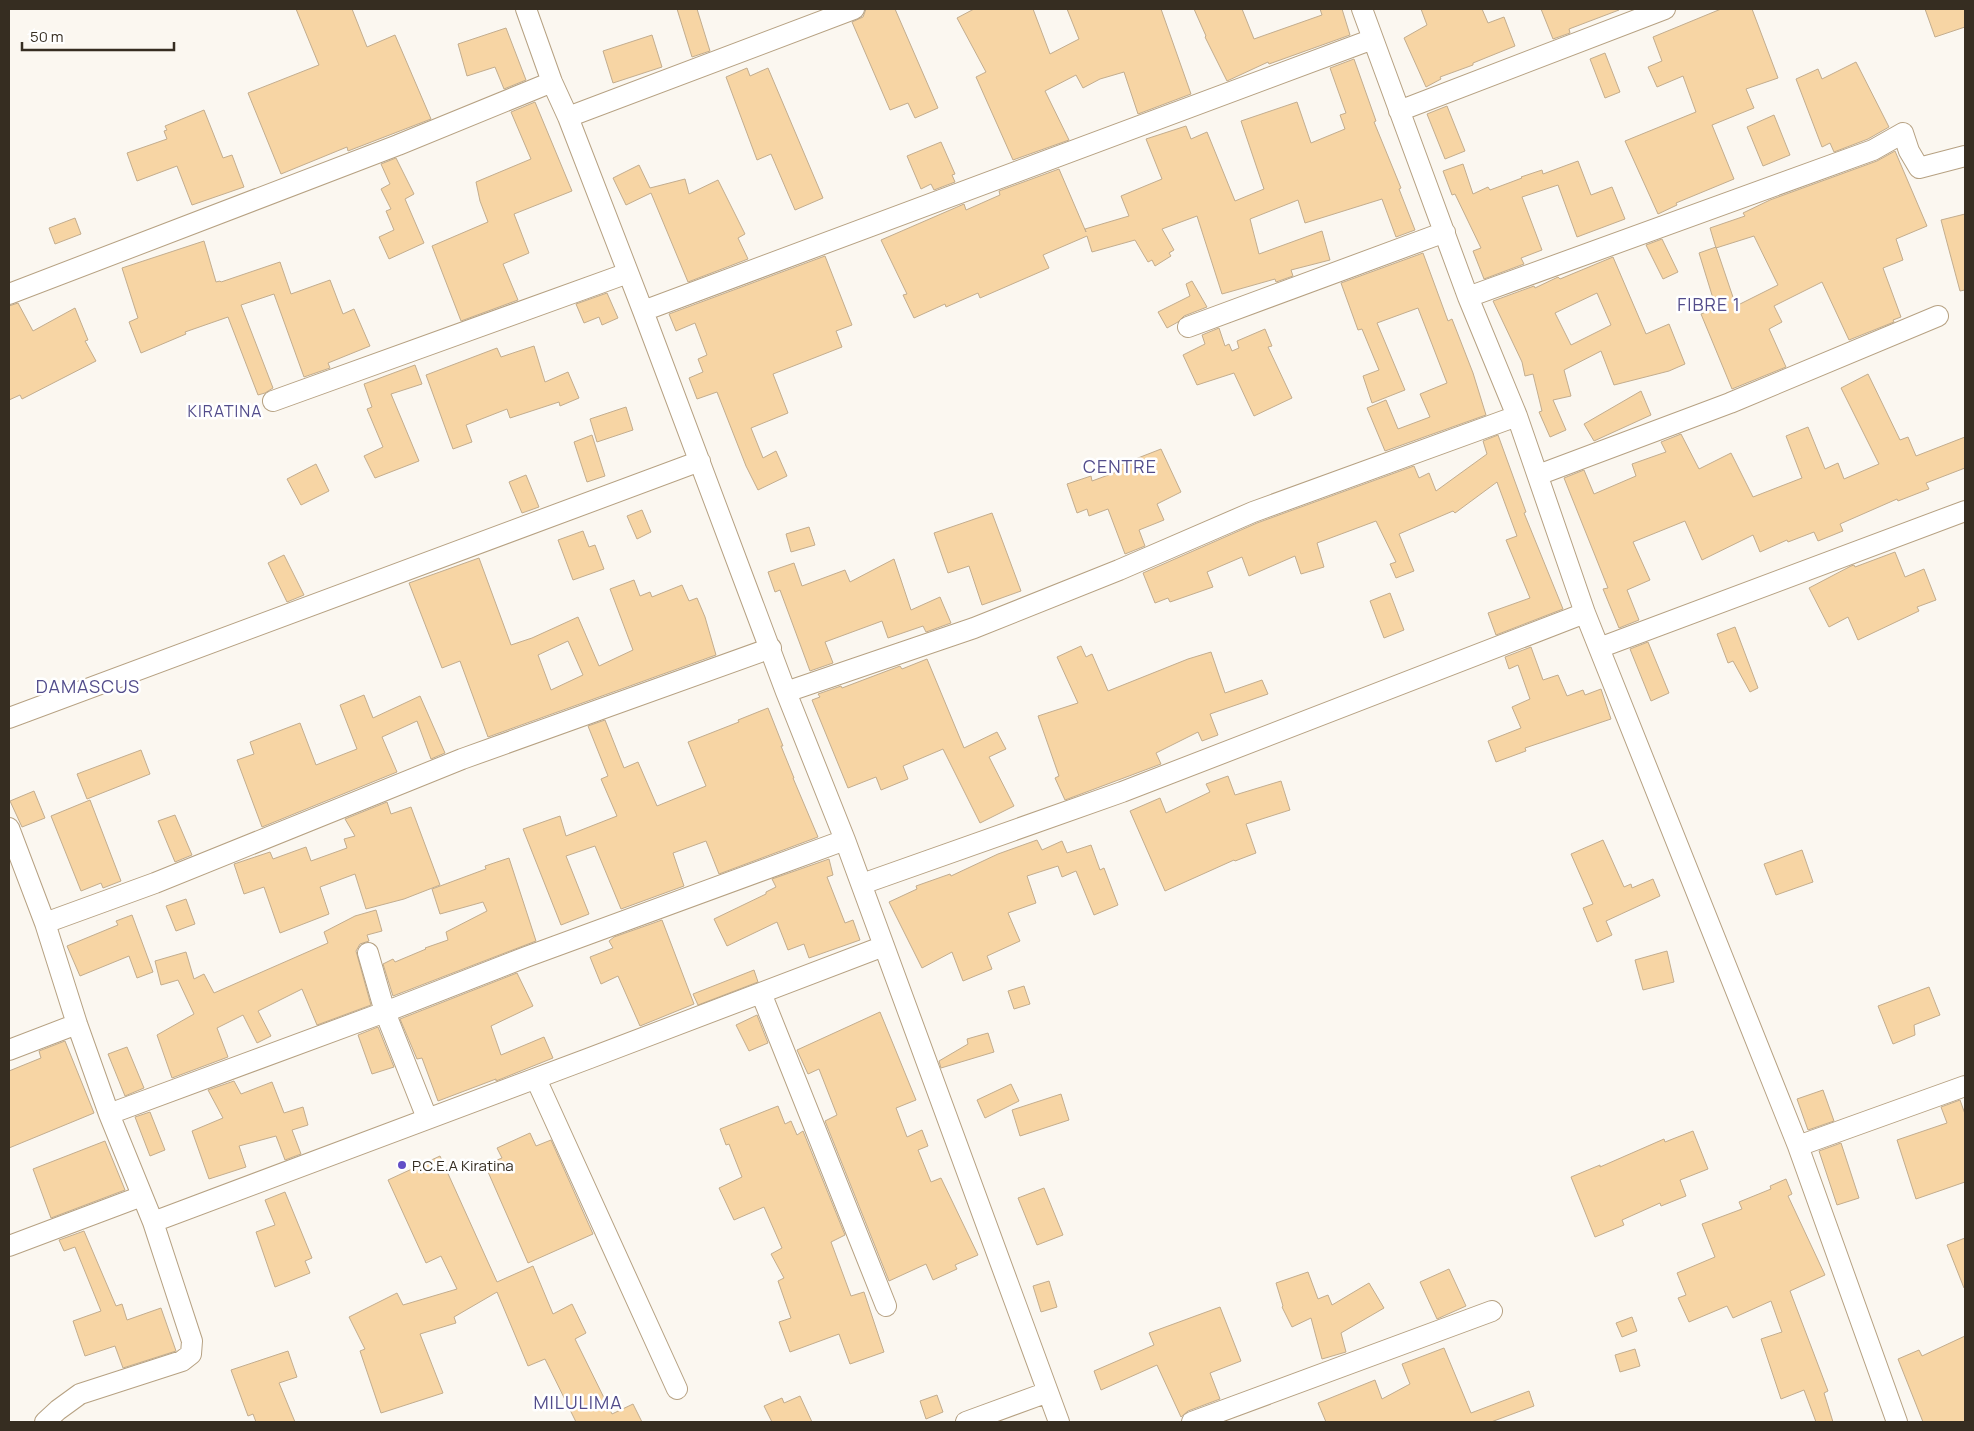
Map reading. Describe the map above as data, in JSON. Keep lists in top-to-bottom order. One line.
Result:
{"districts":["FIBRE 1","KIRATINA","CENTRE","DAMASCUS","MILULIMA"],"places":["P.C.E.A Kiratina"],"scale_bar":"50 m"}
